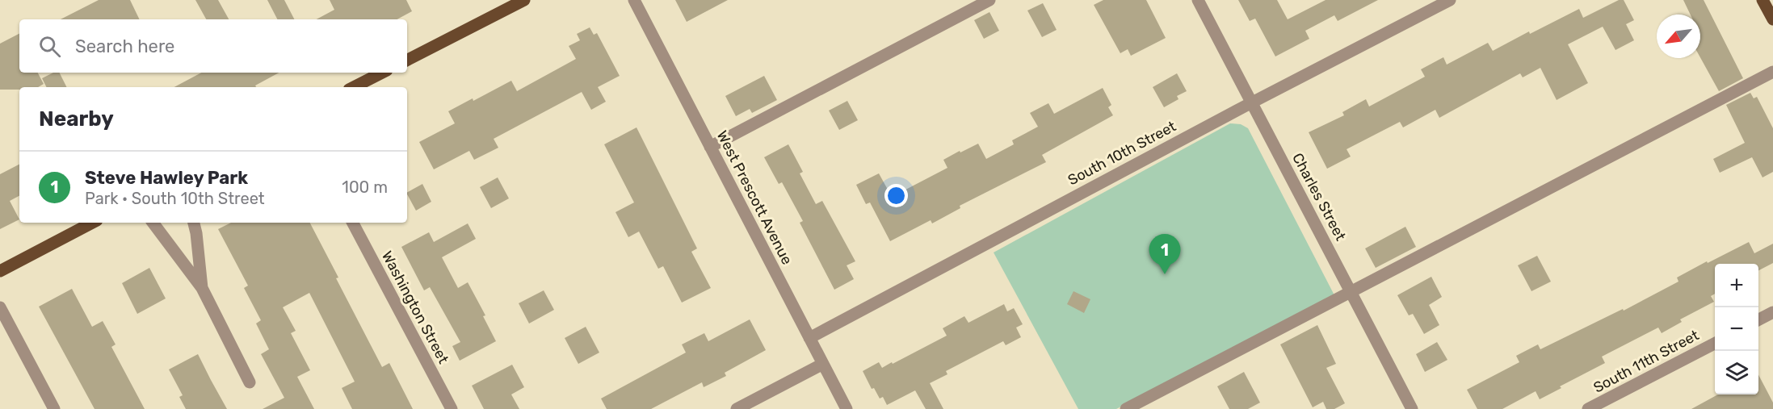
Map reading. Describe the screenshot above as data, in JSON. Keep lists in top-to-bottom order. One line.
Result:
{"streets":{"street":["South 10th Street","Charles Street","West Prescott Avenue","Washington Street","South 11th Street"]},"crossings":[["South 10th Street","Charles Street"],["South 10th Street","West Prescott Avenue"]],"north":"bottom left","page":{"search":"Search here","heading":"Nearby","list":[{"mark":"1","name":"Steve Hawley Park","note":"Park · South 10th Street","value":"100 m"}],"pins":"1","map_buttons":["+","−"]}}
